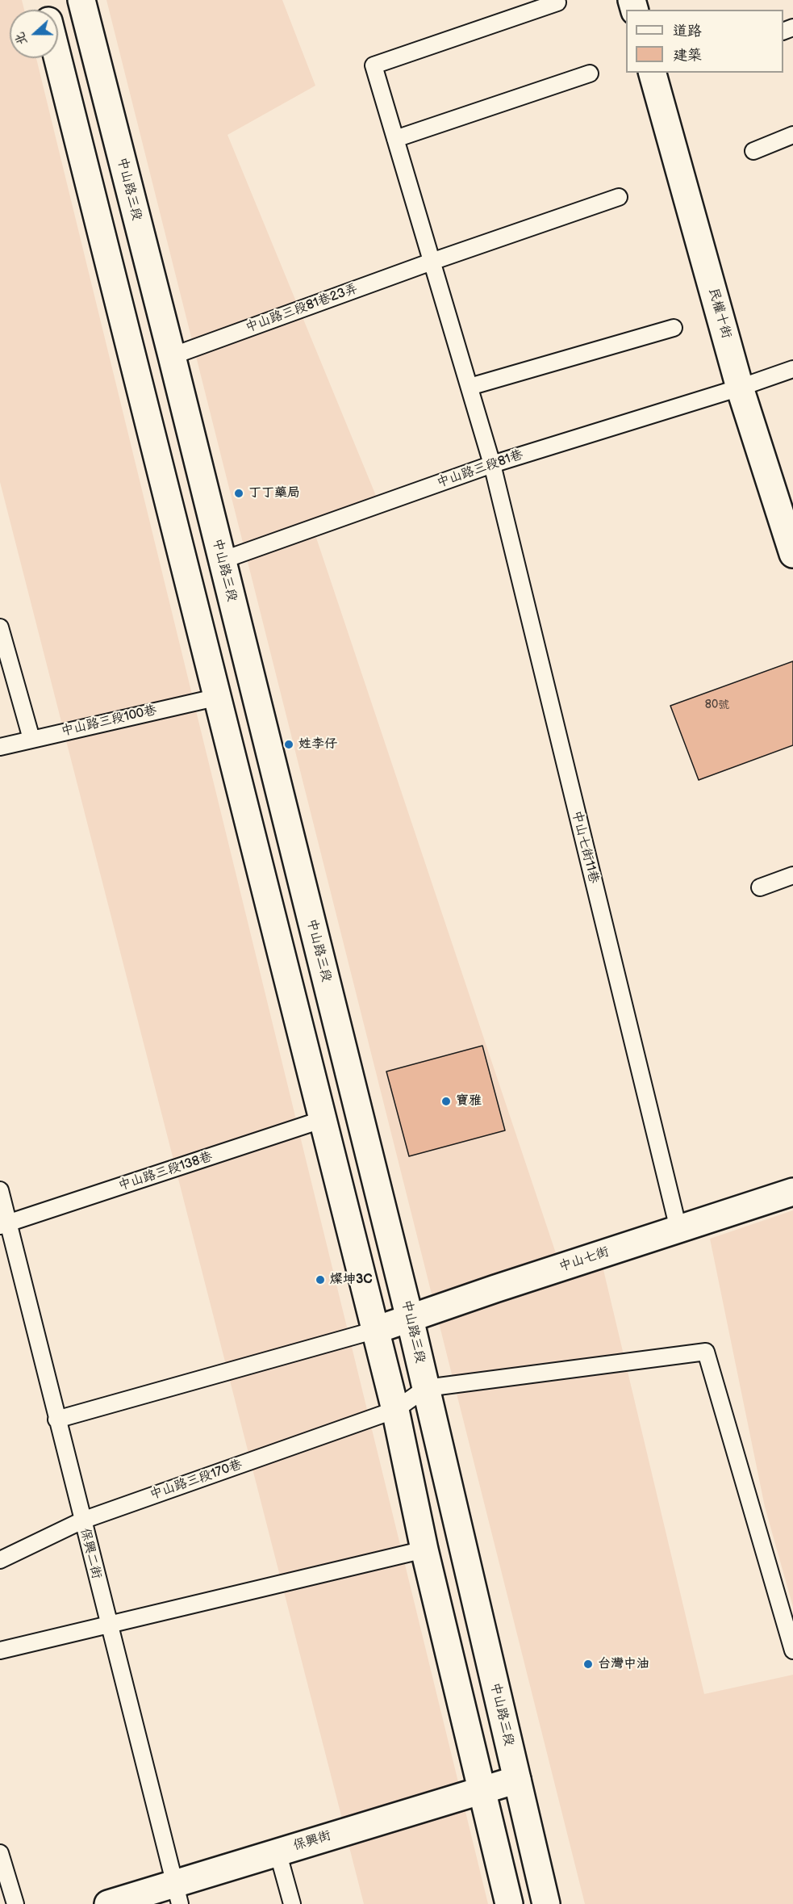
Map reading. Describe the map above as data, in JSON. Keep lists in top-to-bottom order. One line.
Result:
{"streets":{"main road":["中山路三段","民權十街","中山七街","保興街"],"lane":["中山路三段81巷23弄","中山路三段81巷","中山路三段100巷","中山七街11巷","中山路三段138巷","中山路三段170巷","保興二街"]},"crossings":[["中山路三段","中山路三段81巷23弄"],["中山路三段","中山路三段81巷"],["中山路三段","中山七街"],["中山路三段","中山路三段170巷"],["中山路三段","保興街"],["民權十街","中山路三段81巷"],["中山路三段81巷","中山七街11巷"],["中山七街11巷","中山七街"],["中山路三段138巷","保興二街"],["中山路三段170巷","保興二街"],["保興二街","保興街"]],"places":["丁丁藥局","姓李仔","寶雅","燦坤3C","台灣中油"],"house_numbers":["80號"],"legend":["道路","建築"],"north":"left"}
